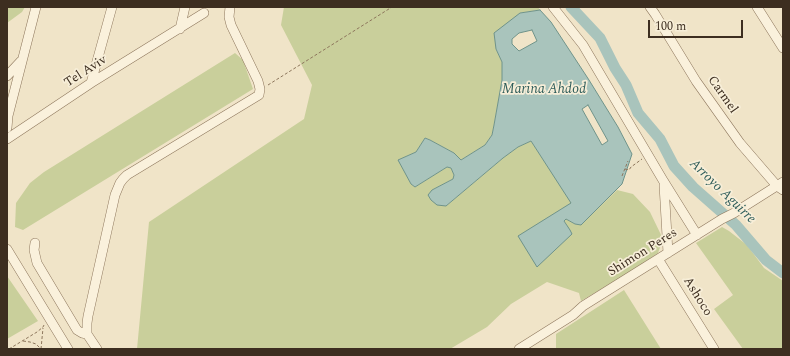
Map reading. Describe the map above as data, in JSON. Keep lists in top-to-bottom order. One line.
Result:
{"streets":{"street":["Tel Aviv","Carmel","Shimon Peres","Ashoco"]},"crossings":[["Carmel","Shimon Peres"],["Shimon Peres","Ashoco"]],"water":["Marina Ahdod","Arroyo Aguirre"],"scale_bar":"100 m"}
